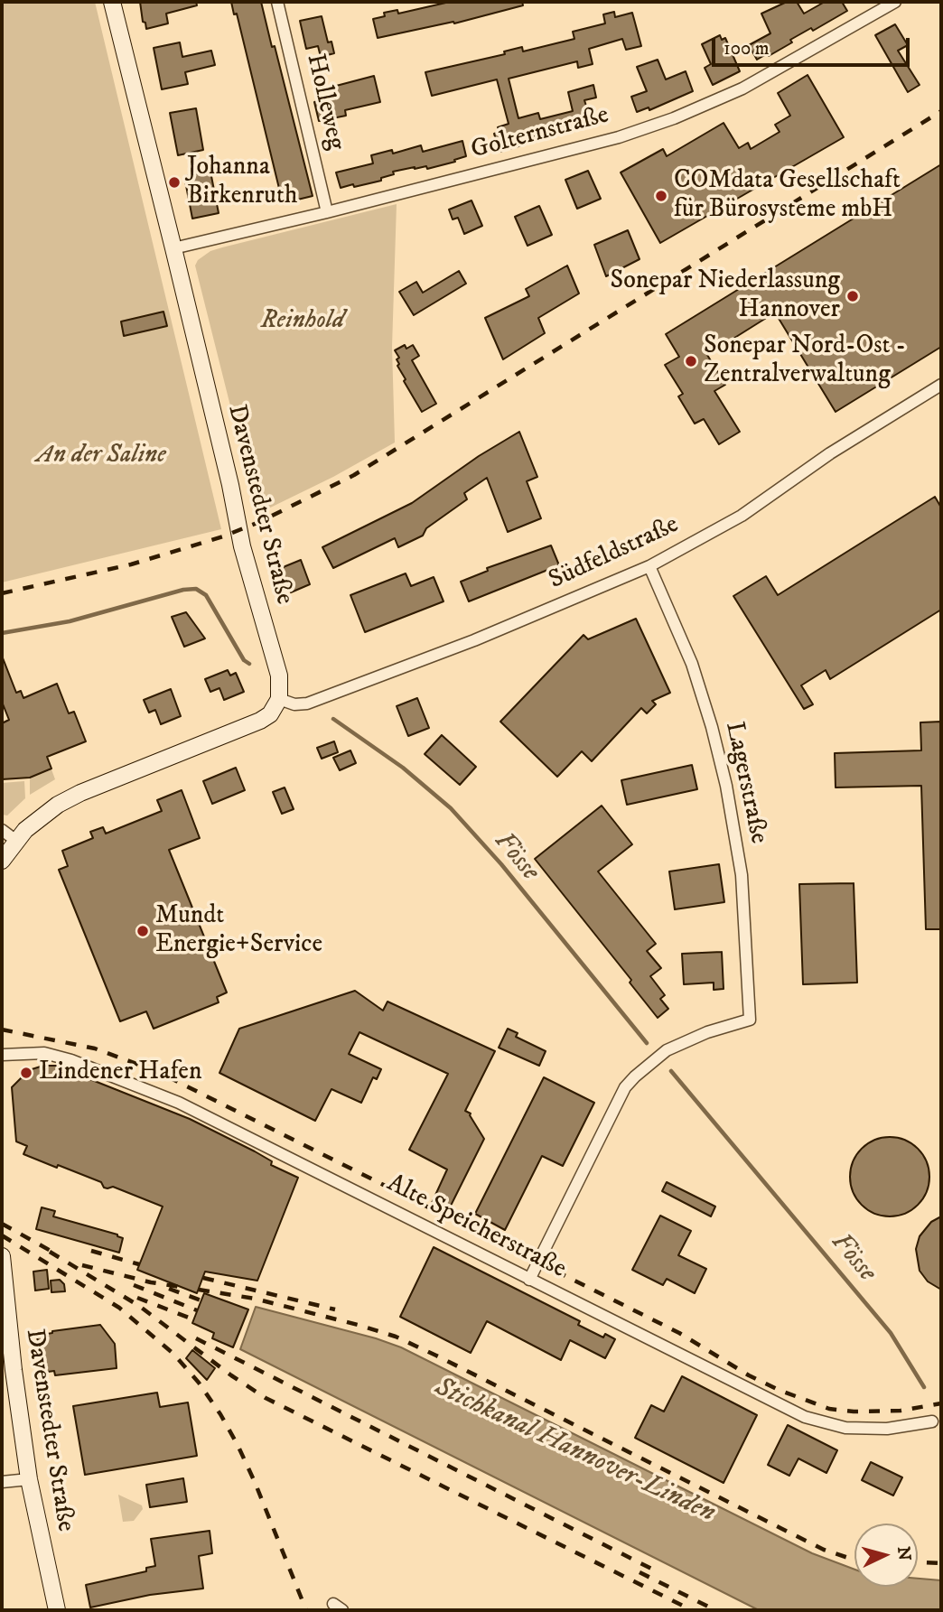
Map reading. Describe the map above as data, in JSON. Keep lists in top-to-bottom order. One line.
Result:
{"streets":{"street":["Holleweg","Golternstraße","Davenstedter Straße","Südfeldstraße","Lagerstraße","Alte Speicherstraße"]},"crossings":[["Holleweg","Golternstraße"],["Golternstraße","Davenstedter Straße"],["Davenstedter Straße","Südfeldstraße"],["Südfeldstraße","Lagerstraße"],["Lagerstraße","Alte Speicherstraße"]],"water":["Fösse","Stichkanal Hannover-Linden"],"parks":["Reinhold","An der Saline"],"places":["Johanna Birkenruth","COMdata Gesellschaft für Bürosysteme mbH","Sonepar Niederlassung Hannover","Sonepar Nord-Ost - Zentralverwaltung","Mundt Energie+Service","Lindener Hafen"],"scale_bar":"100 m","north":"right"}
